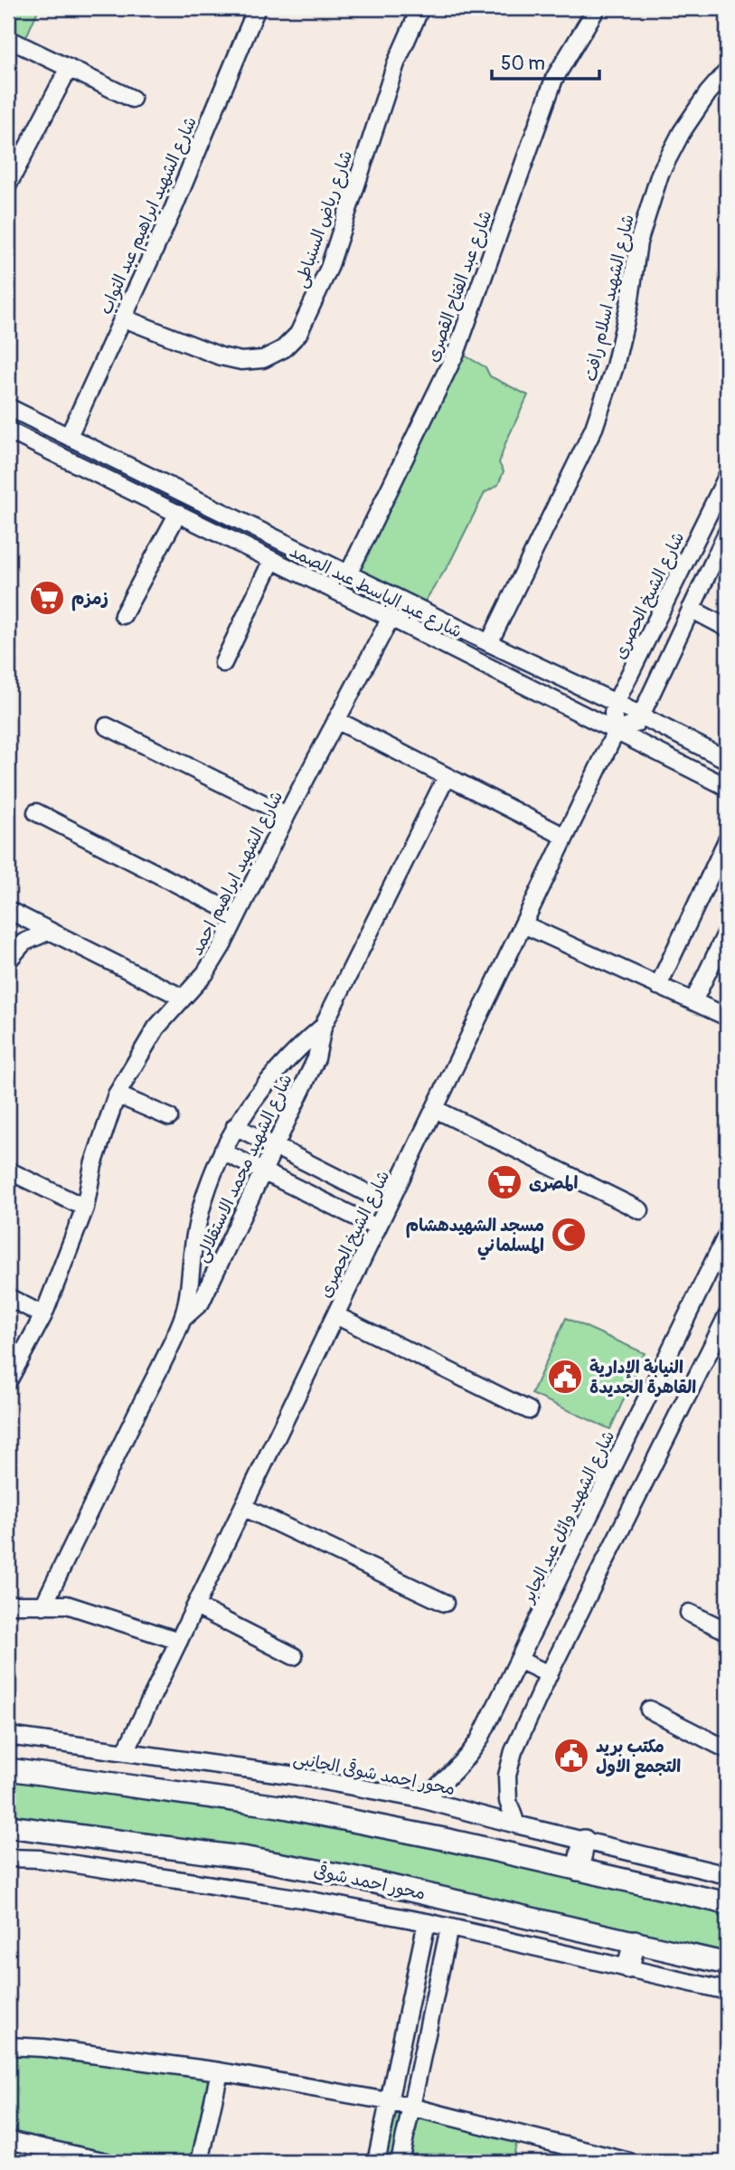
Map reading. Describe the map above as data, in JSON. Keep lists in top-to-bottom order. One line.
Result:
{"streets":{"main road":["محور احمد شوقى"],"street":["شارع الشهيد ابراهيم عبد التواب","شارع رياض السنباطى","شارع عبد الفتاح القصرى","شارع الشهيد اسلام رافت","شارع عبد الباسط عبد الصمد","شارع الشيخ الحصرى","شارع الشهيد ابراهيم احمد","شارع الشهيد محمد الاستقلالى","شارع الشهيد وائل عبد الجابر","محور احمد شوقى الجانبى"]},"crossings":[["شارع الشهيد ابراهيم عبد التواب","شارع رياض السنباطى"],["شارع الشهيد ابراهيم عبد التواب","شارع عبد الباسط عبد الصمد"],["شارع عبد الفتاح القصرى","شارع عبد الباسط عبد الصمد"],["شارع الشهيد اسلام رافت","شارع عبد الباسط عبد الصمد"],["شارع عبد الباسط عبد الصمد","شارع الشيخ الحصرى"],["شارع عبد الباسط عبد الصمد","شارع الشهيد ابراهيم احمد"],["شارع الشيخ الحصرى","محور احمد شوقى الجانبى"],["شارع الشهيد وائل عبد الجابر","محور احمد شوقى الجانبى"]],"places":{"supermarket":["زمزم","المصرى"],"mosque":["مسجد الشهيدهشام المسلماني"],"public building":["النيابة الإدارية القاهرة الجديدة","مكتب بريد التجمع الاول"]},"scale_bar":"50 m"}
